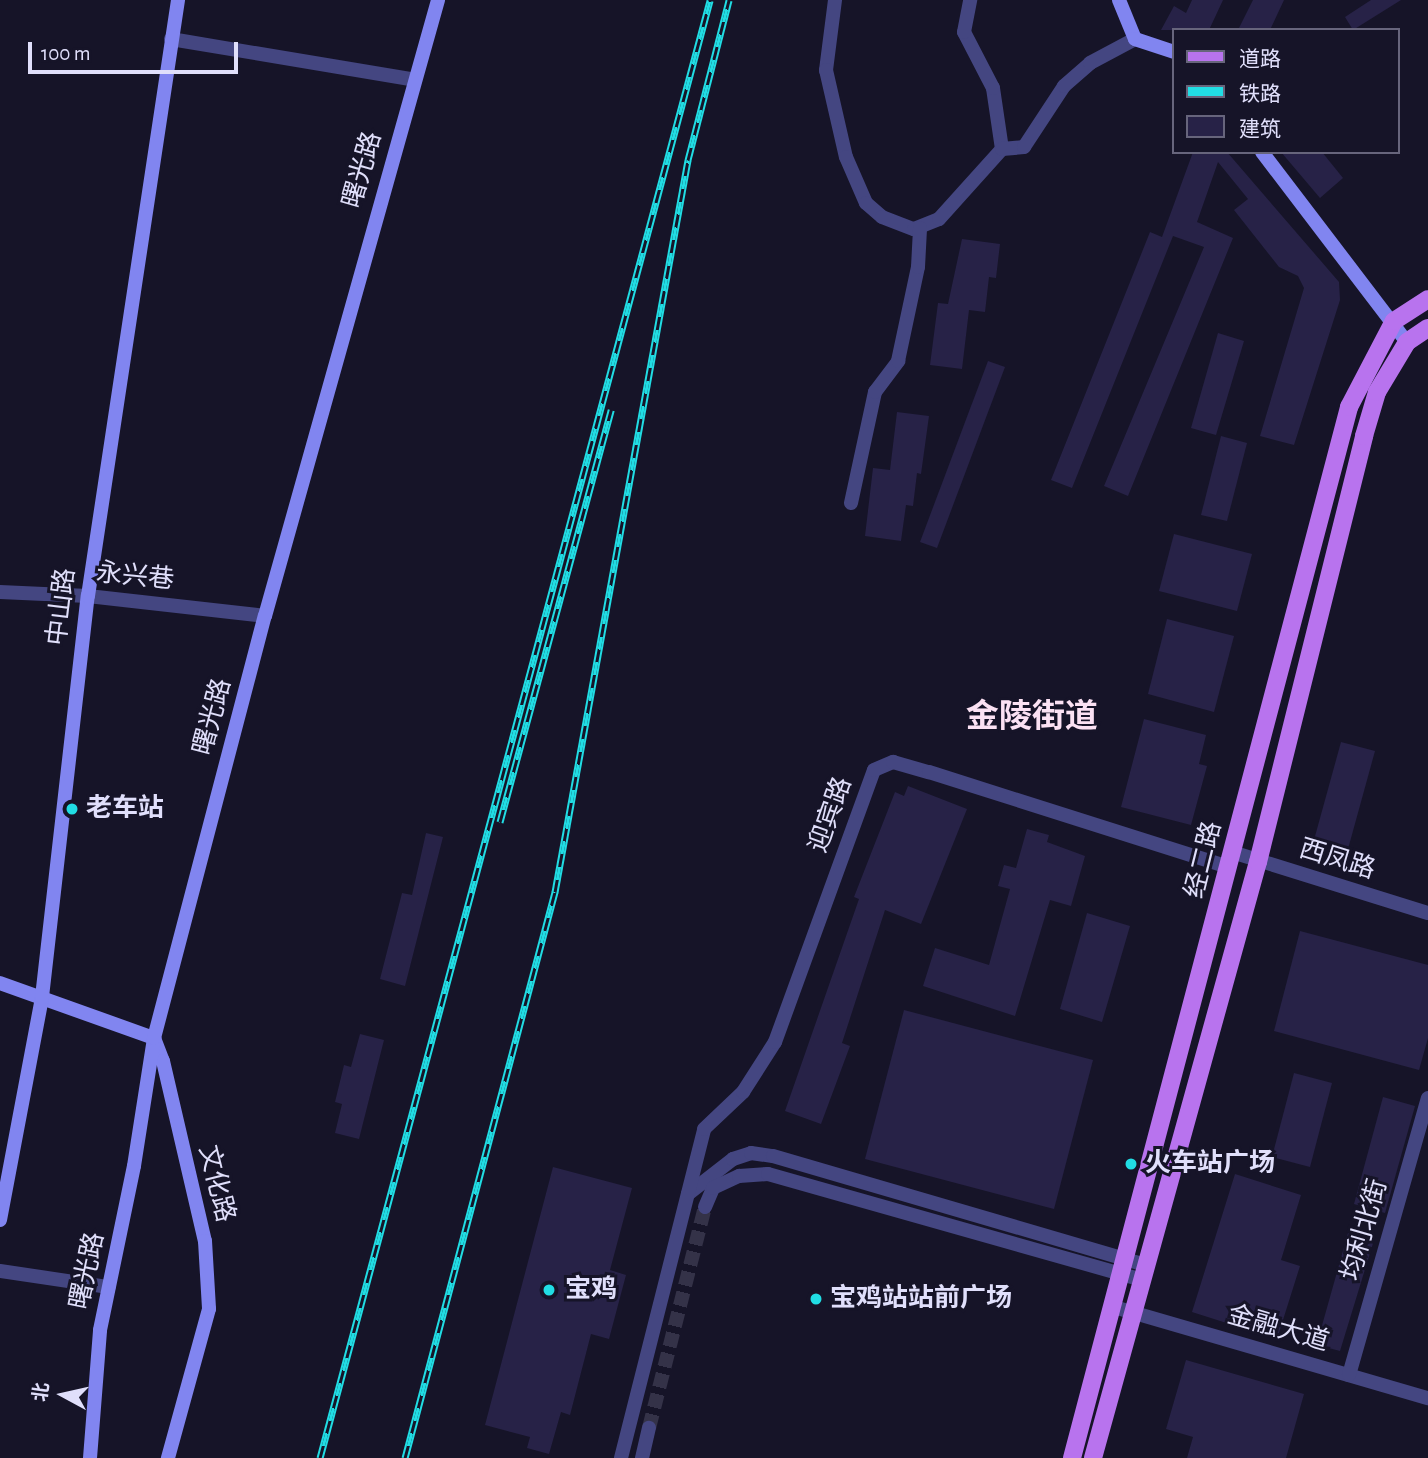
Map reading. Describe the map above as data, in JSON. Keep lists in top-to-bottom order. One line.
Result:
{"streets":{"main road":["曙光路","中山路","经二路","文化路"],"street":["永兴巷","迎宾路","西凤路","均利北街","金融大道"]},"crossings":[["曙光路","永兴巷"],["曙光路","文化路"],["永兴巷","中山路"],["迎宾路","经二路"],["迎宾路","西凤路"],["经二路","西凤路"],["经二路","金融大道"],["均利北街","金融大道"]],"districts":["金陵街道"],"places":["老车站","火车站广场","宝鸡","宝鸡站站前广场"],"legend":["道路","铁路","建筑"],"scale_bar":"100 m","north":"left"}
